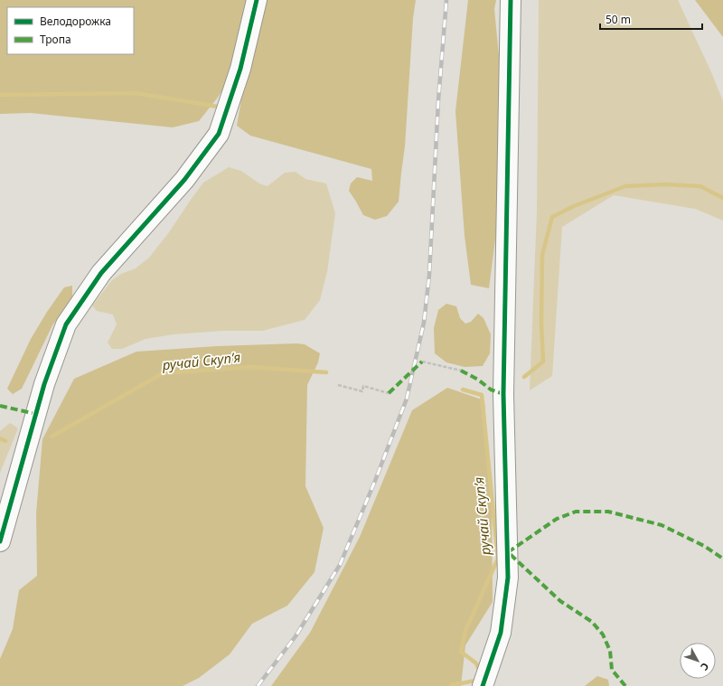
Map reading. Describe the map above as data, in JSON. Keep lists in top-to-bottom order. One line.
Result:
{"water":["ручай Скупʼя"],"legend":["Велодорожка","Тропа"],"scale_bar":"50 m","north":"bottom right"}
